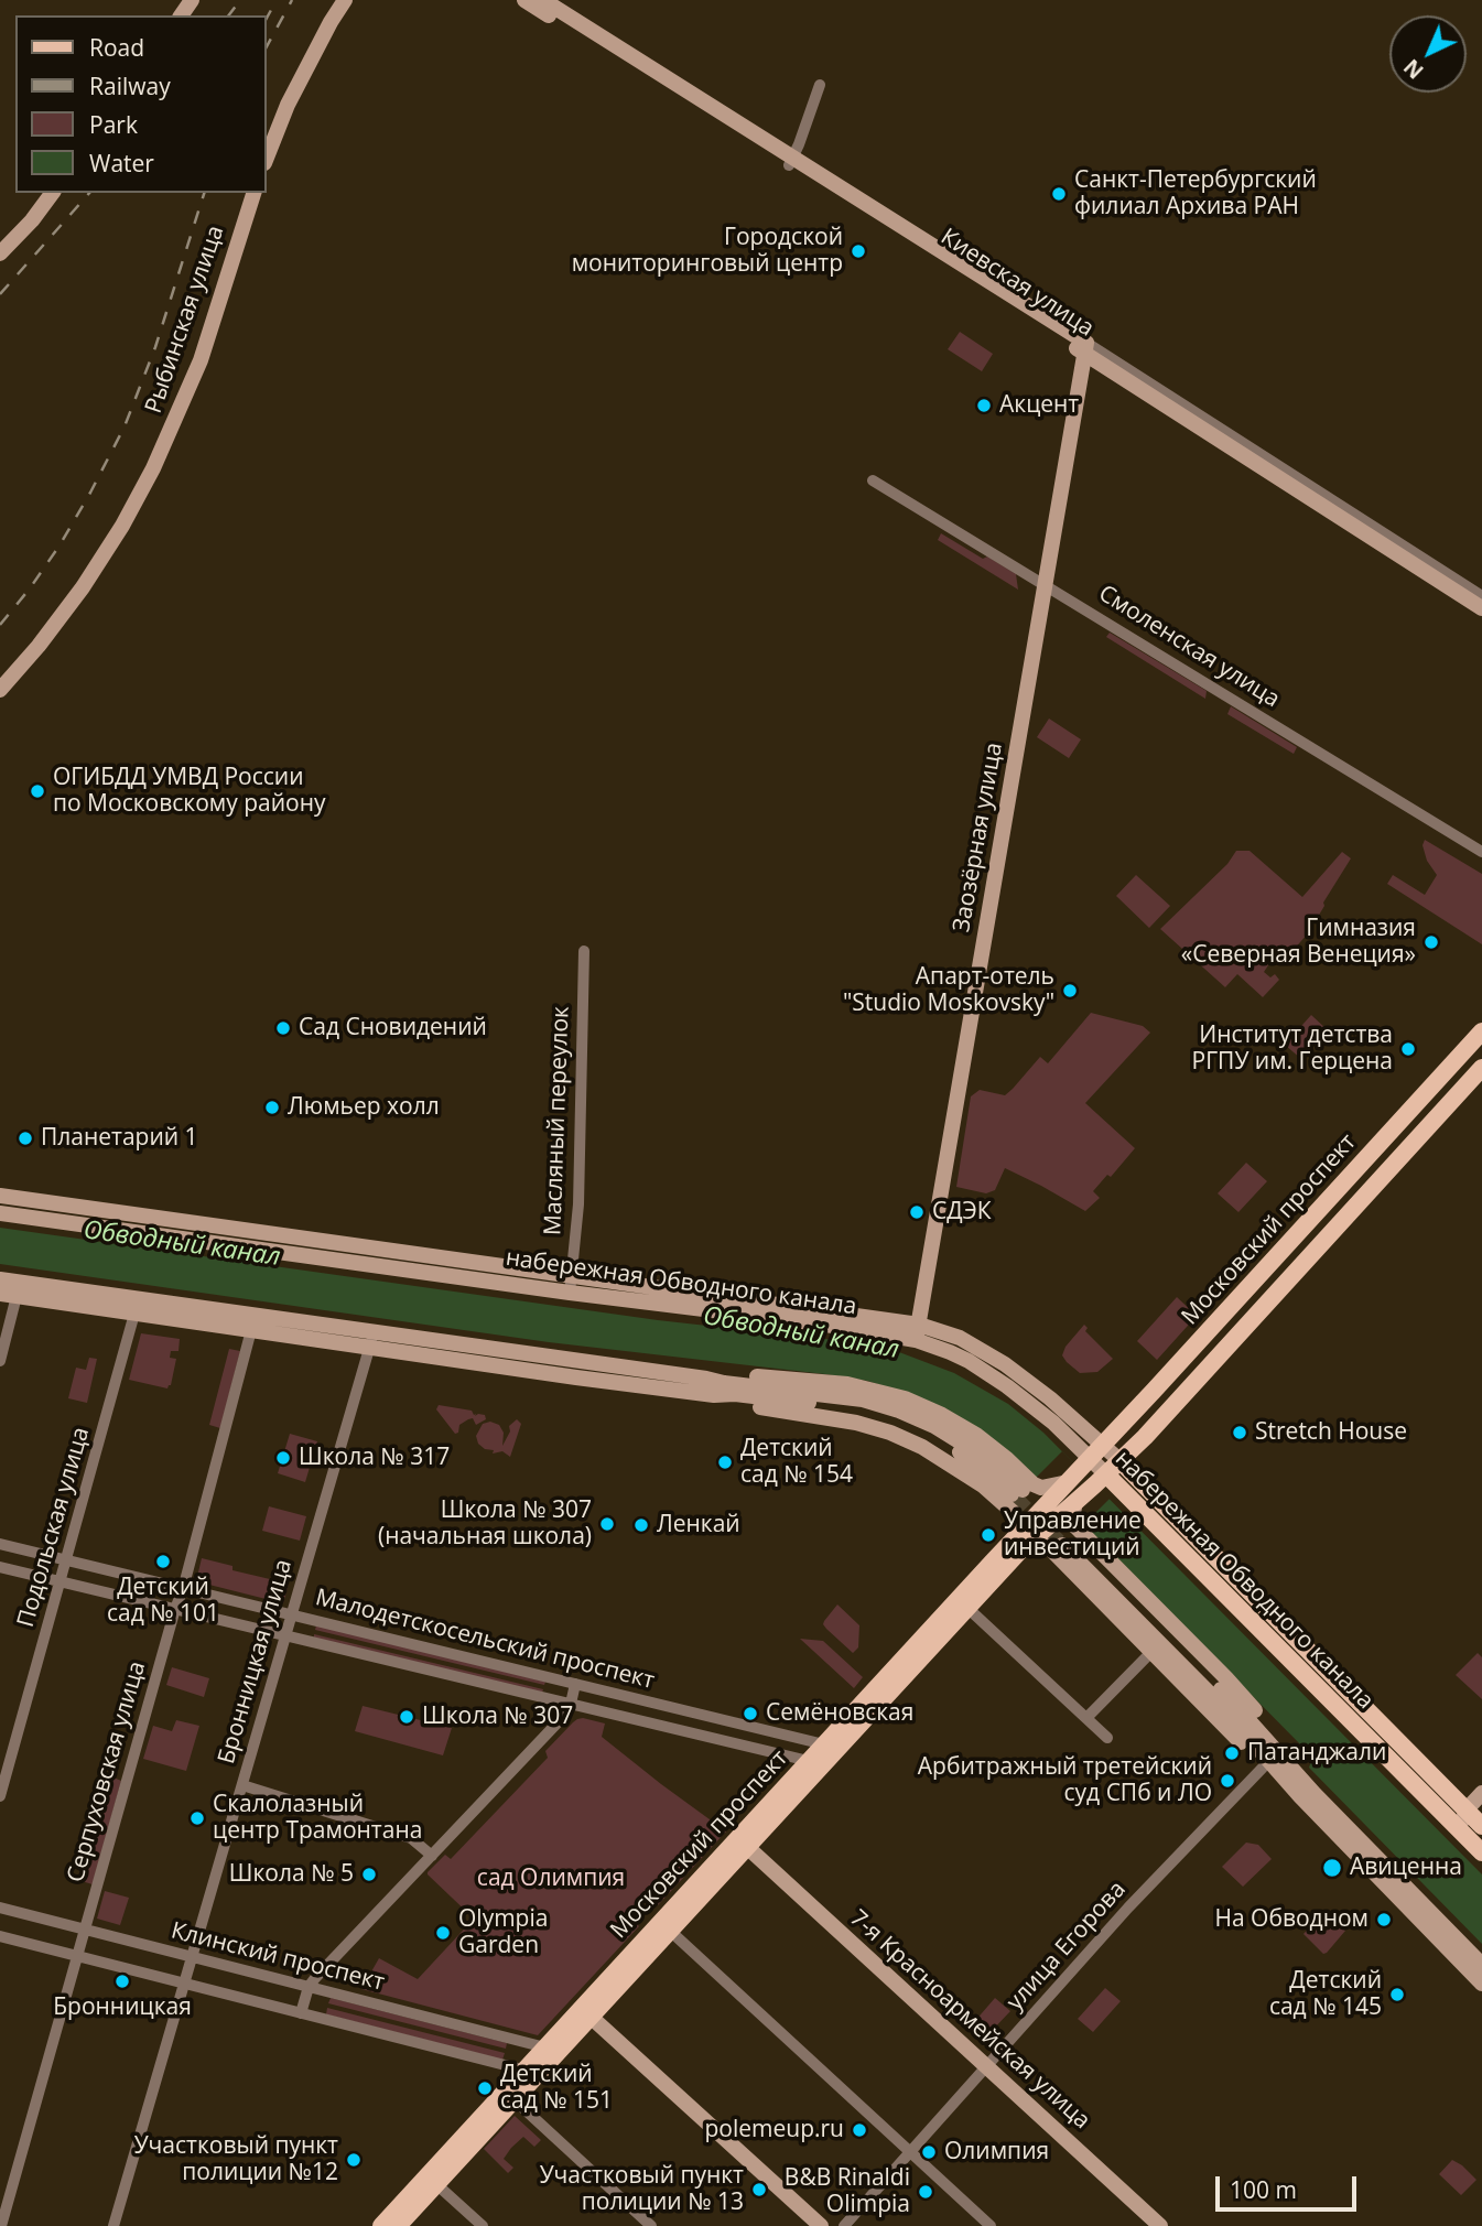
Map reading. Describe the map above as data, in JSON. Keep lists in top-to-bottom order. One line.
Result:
{"streets":{"main road":["Киевская улица","Рыбинская улица","Заозёрная улица","Московский проспект","набережная Обводного канала","7-я Красноармейская улица"],"street":["Смоленская улица","Масляный переулок","Подольская улица","Малодетскосельский проспект","Бронницкая улица","Серпуховская улица","улица Егорова","Клинский проспект"]},"crossings":[["Киевская улица","Заозёрная улица"],["Смоленская улица","Заозёрная улица"],["Заозёрная улица","набережная Обводного канала"],["Масляный переулок","набережная Обводного канала"],["Московский проспект","набережная Обводного канала"],["Московский проспект","Малодетскосельский проспект"],["Московский проспект","Клинский проспект"],["Московский проспект","7-я Красноармейская улица"],["Подольская улица","Малодетскосельский проспект"],["Малодетскосельский проспект","Бронницкая улица"],["Малодетскосельский проспект","Серпуховская улица"],["Бронницкая улица","Клинский проспект"],["Серпуховская улица","Клинский проспект"],["улица Егорова","7-я Красноармейская улица"]],"water":["Обводный канал"],"parks":["сад Олимпия"],"places":["Санкт-Петербургский филиал Архива РАН","Городской мониторинговый центр","Акцент","ОГИБДД УМВД России по Московскому району","Гимназия «Северная Венеция»","Апарт-отель \"Studio Moskovsky\"","Сад Сновидений","Институт детства РГПУ им. Герцена","Люмьер холл","Планетарий 1","СДЭК","Stretch House","Школа № 317","Детский сад № 154","Школа № 307 (начальная школа)","Ленкай","Управление инвестиций","Детский сад № 101","Семёновская","Школа № 307","Патанджали","Арбитражный третейский суд СПб и ЛО","Скалолазный центр Трамонтана","Авиценна","Школа № 5","На Обводном","Olympiа Garden","Бронницкая","Детский сад № 145","Детский сад № 151","polemeup.ru","Олимпия","Участковый пункт полиции №12","Участковый пункт полиции № 13","B&B Rinaldi Olimpia"],"legend":["Road","Railway","Park","Water"],"scale_bar":"100 m","north":"bottom left"}
